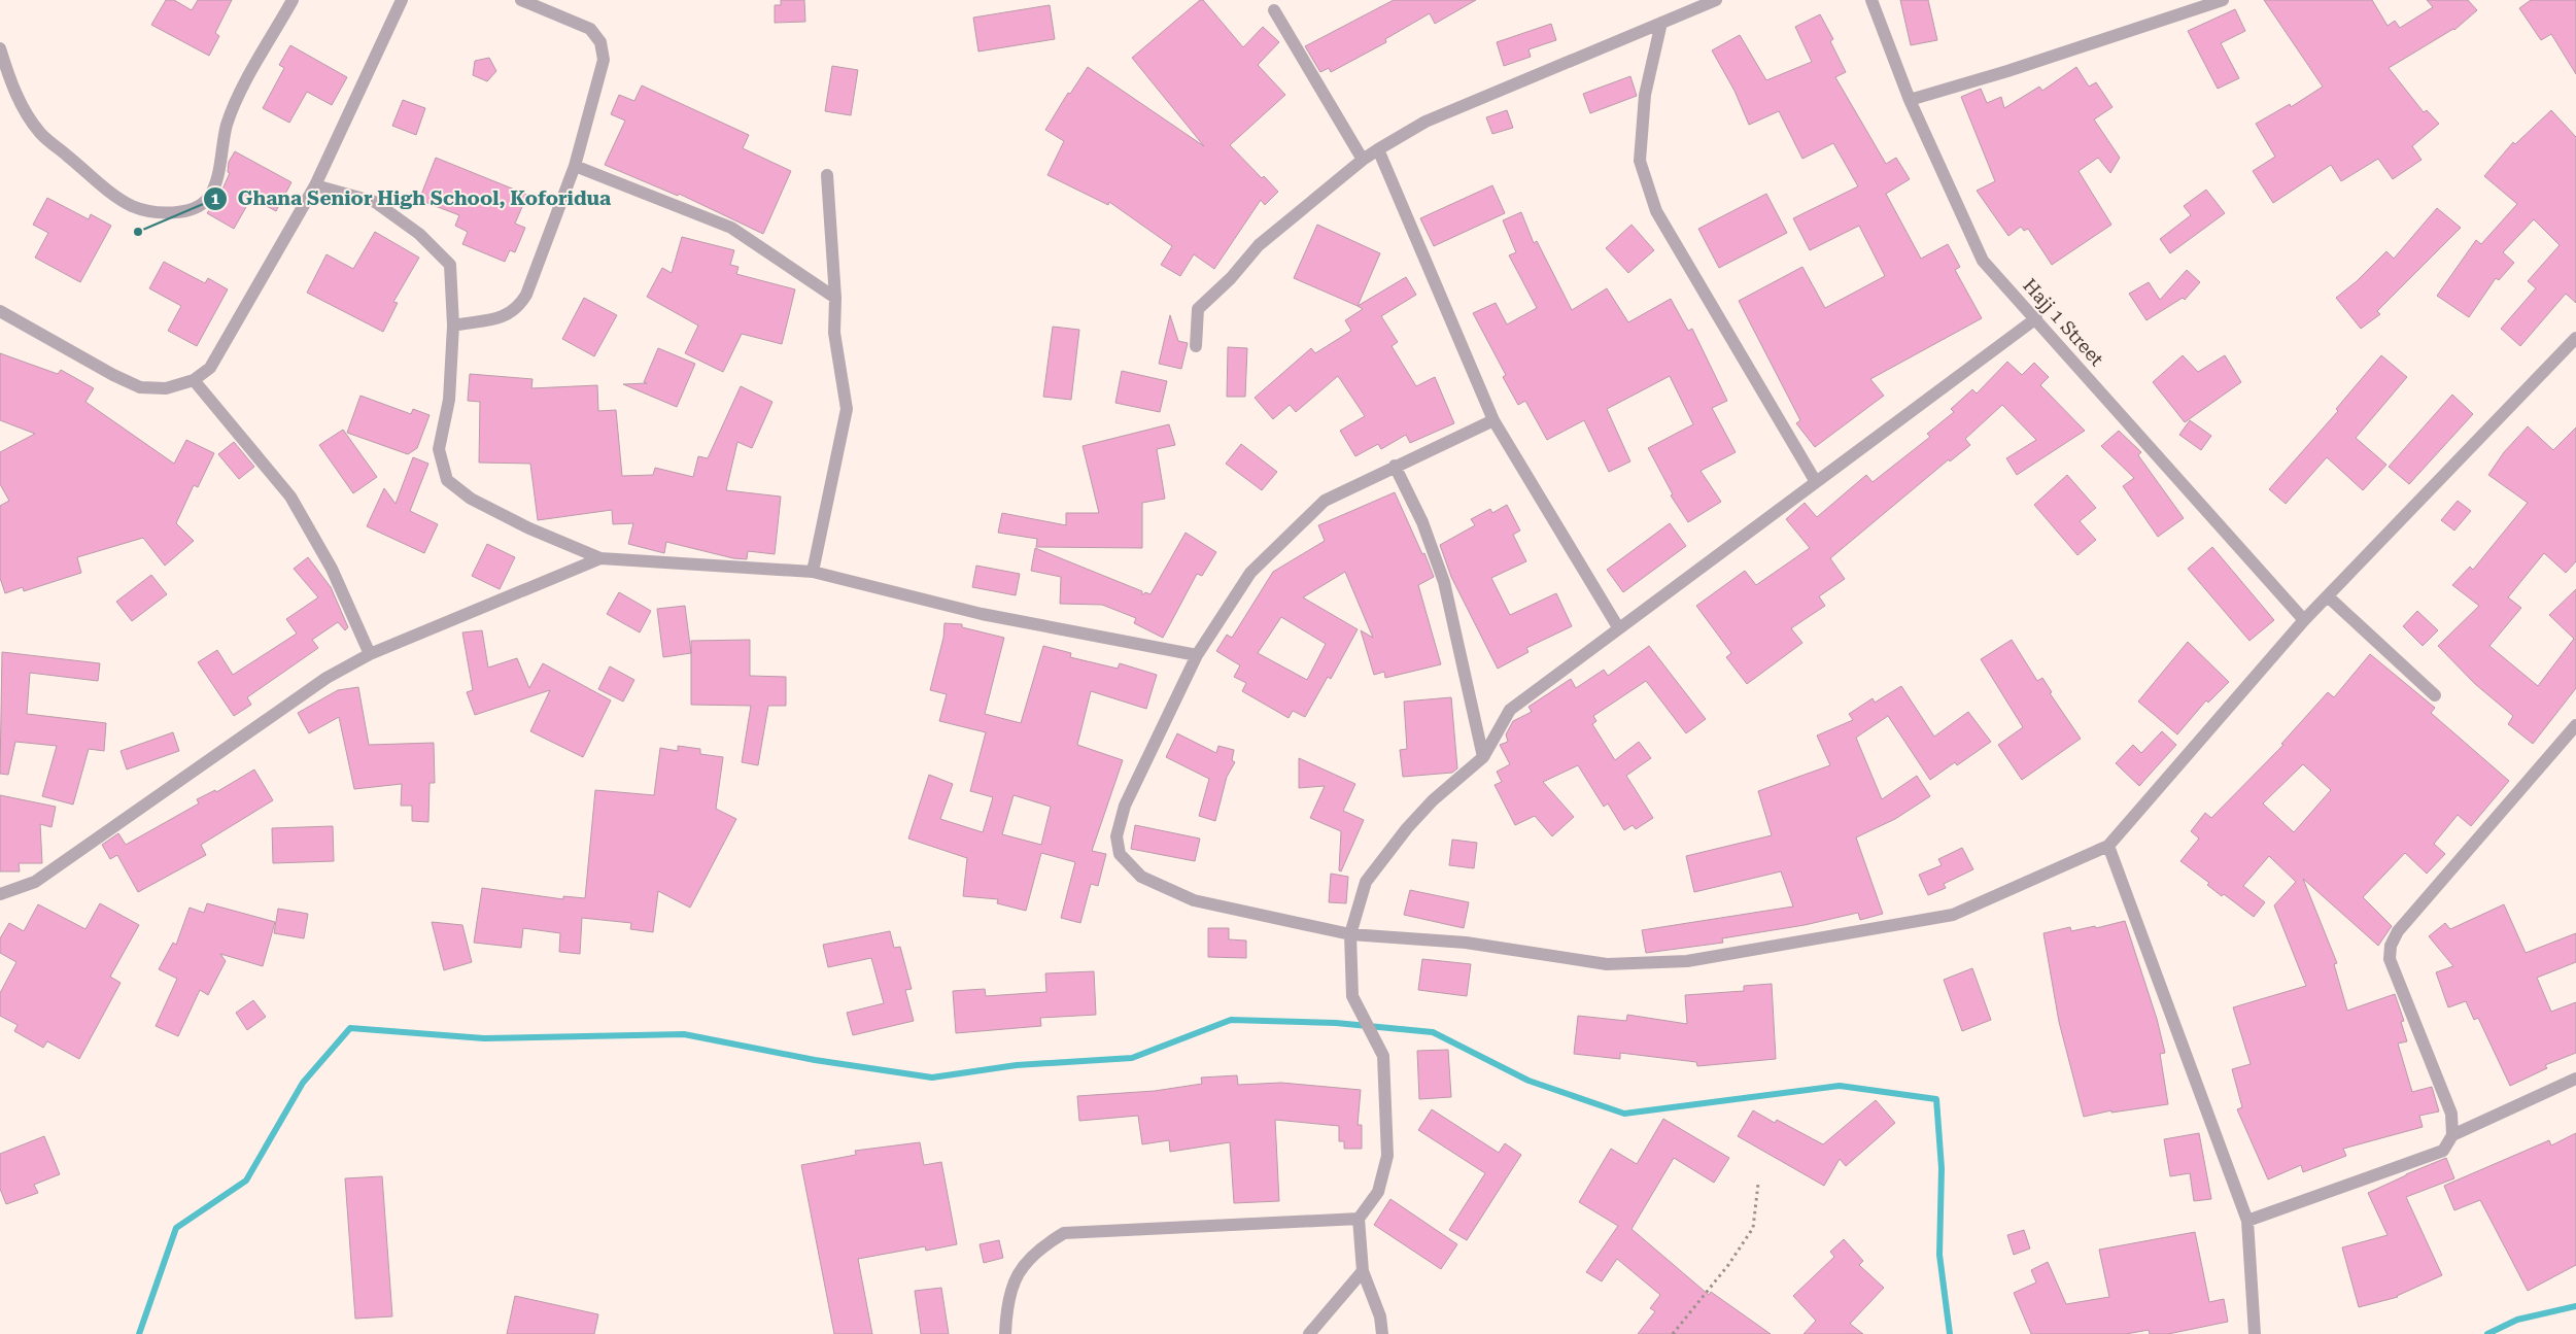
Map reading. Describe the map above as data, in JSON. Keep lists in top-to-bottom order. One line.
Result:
{"streets":{"street":["Hajj 1 Street"]},"places":["Ghana Senior High School, Koforidua"]}
